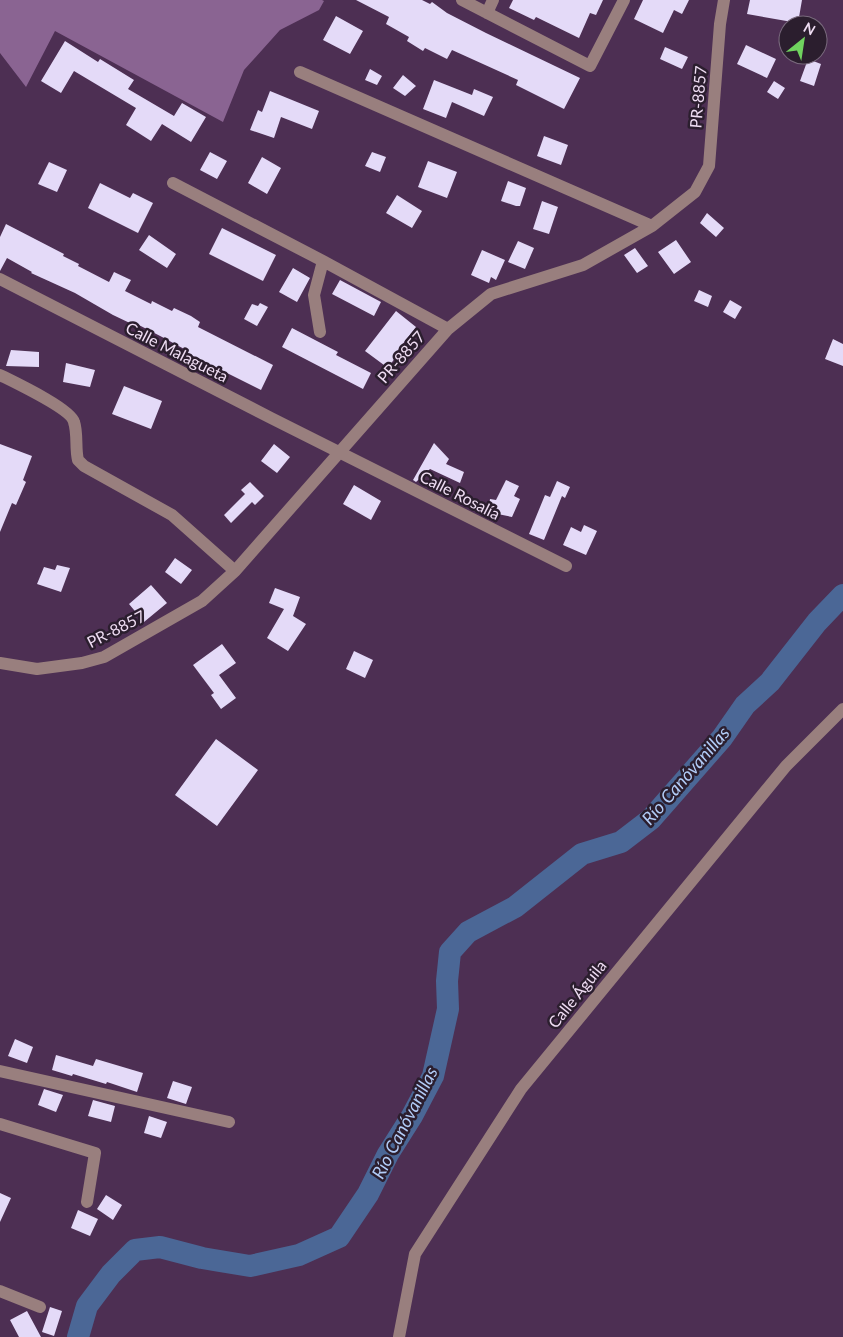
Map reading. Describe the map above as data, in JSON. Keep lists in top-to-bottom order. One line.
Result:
{"streets":{"street":["PR-8857","Calle Malagueta","Calle Rosalía","Calle Águila"]},"crossings":[["PR-8857","Calle Malagueta"],["PR-8857","Calle Rosalía"],["Calle Malagueta","Calle Rosalía"]],"water":["Río Canóvanillas"],"north":"top right"}
